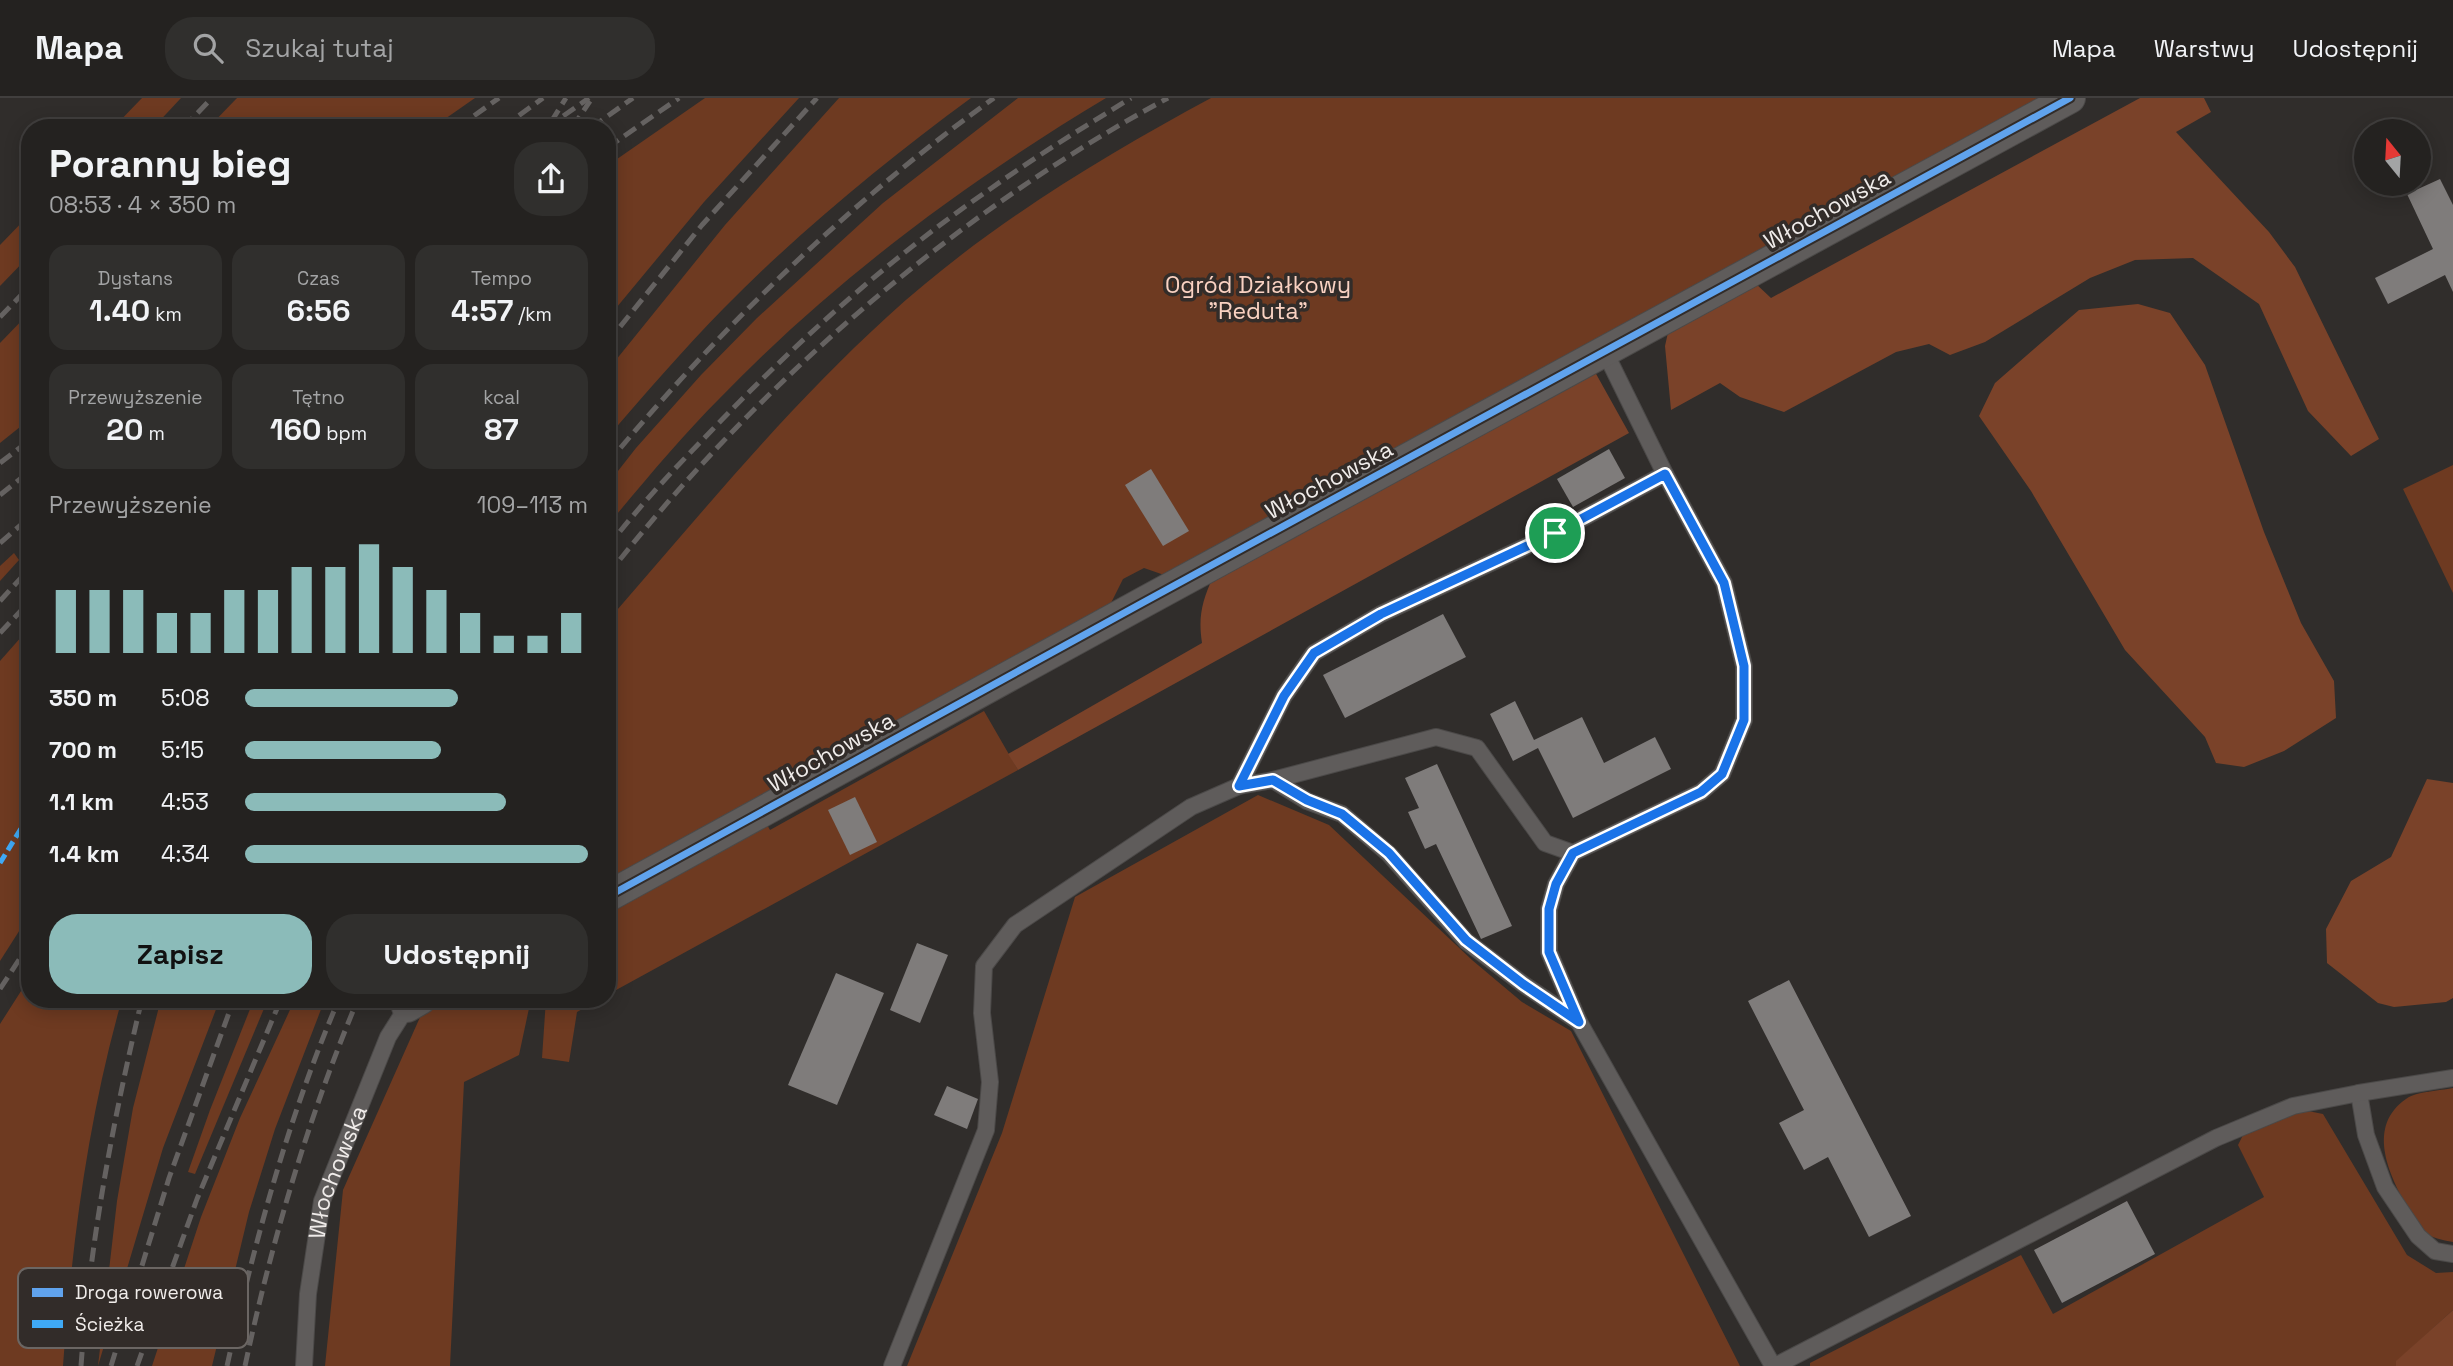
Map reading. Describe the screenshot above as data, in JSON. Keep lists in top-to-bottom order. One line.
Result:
{"streets":{"street":["Włochowska"]},"parks":["Ogród Działkowy \"Reduta\""],"legend":["Droga rowerowa","Ścieżka"],"north":"top","page":{"header":"Mapa","search":"Szukaj tutaj","nav":["Mapa","Warstwy","Udostępnij"],"heading":["Poranny bieg","08:53 · 4 × 350 m"],"stats":[["Dystans","1.40 km"],["Czas","6:56"],["Tempo","4:57 /km"],["Przewyższenie","20 m"],["Tętno","160 bpm"],["kcal","87"]],"chart":["Przewyższenie","109–113 m"],"list":[{"name":"350 m","note":"5:08"},{"name":"700 m","note":"5:15"},{"name":"1.1 km","note":"4:53"},{"name":"1.4 km","note":"4:34"}],"buttons":["Zapisz","Udostępnij"]}}
